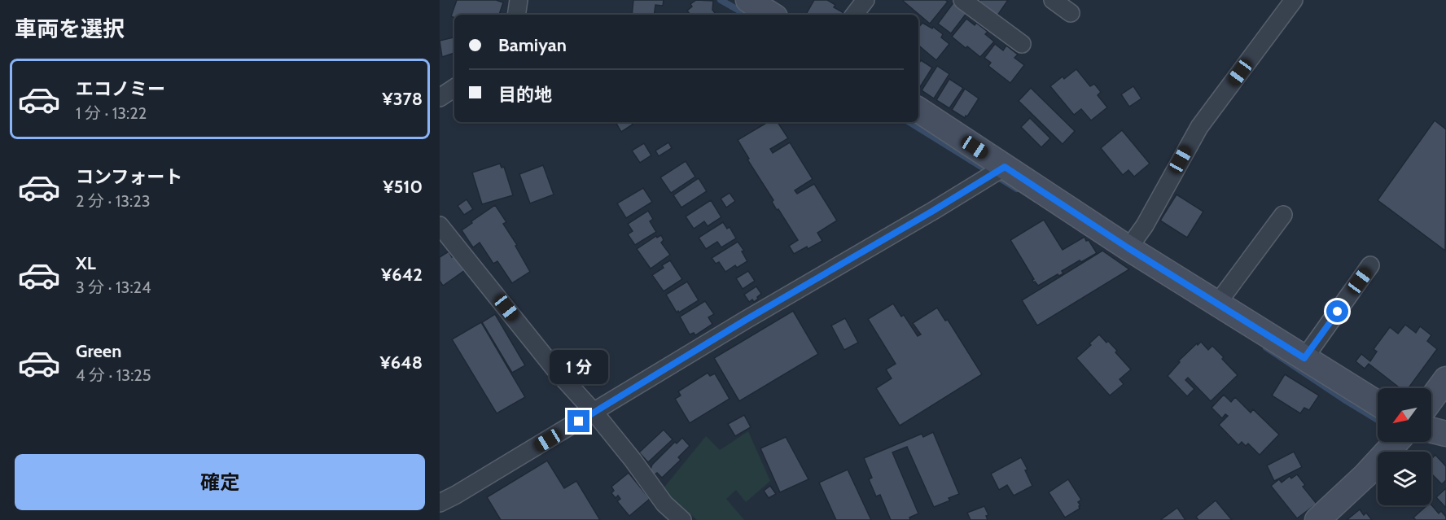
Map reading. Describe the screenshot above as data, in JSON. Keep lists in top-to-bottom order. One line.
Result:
{"north":"bottom left","page":{"heading":"車両を選択","banner":["Bamiyan","目的地"],"list":[{"name":"エコノミー","note":"1 分 · 13:22","value":"¥378"},{"name":"コンフォート","note":"2 分 · 13:23","value":"¥510"},{"name":"XL","note":"3 分 · 13:24","value":"¥642"},{"name":"Green","note":"4 分 · 13:25","value":"¥648"}],"bubble":"1 分","buttons":"確定"}}
